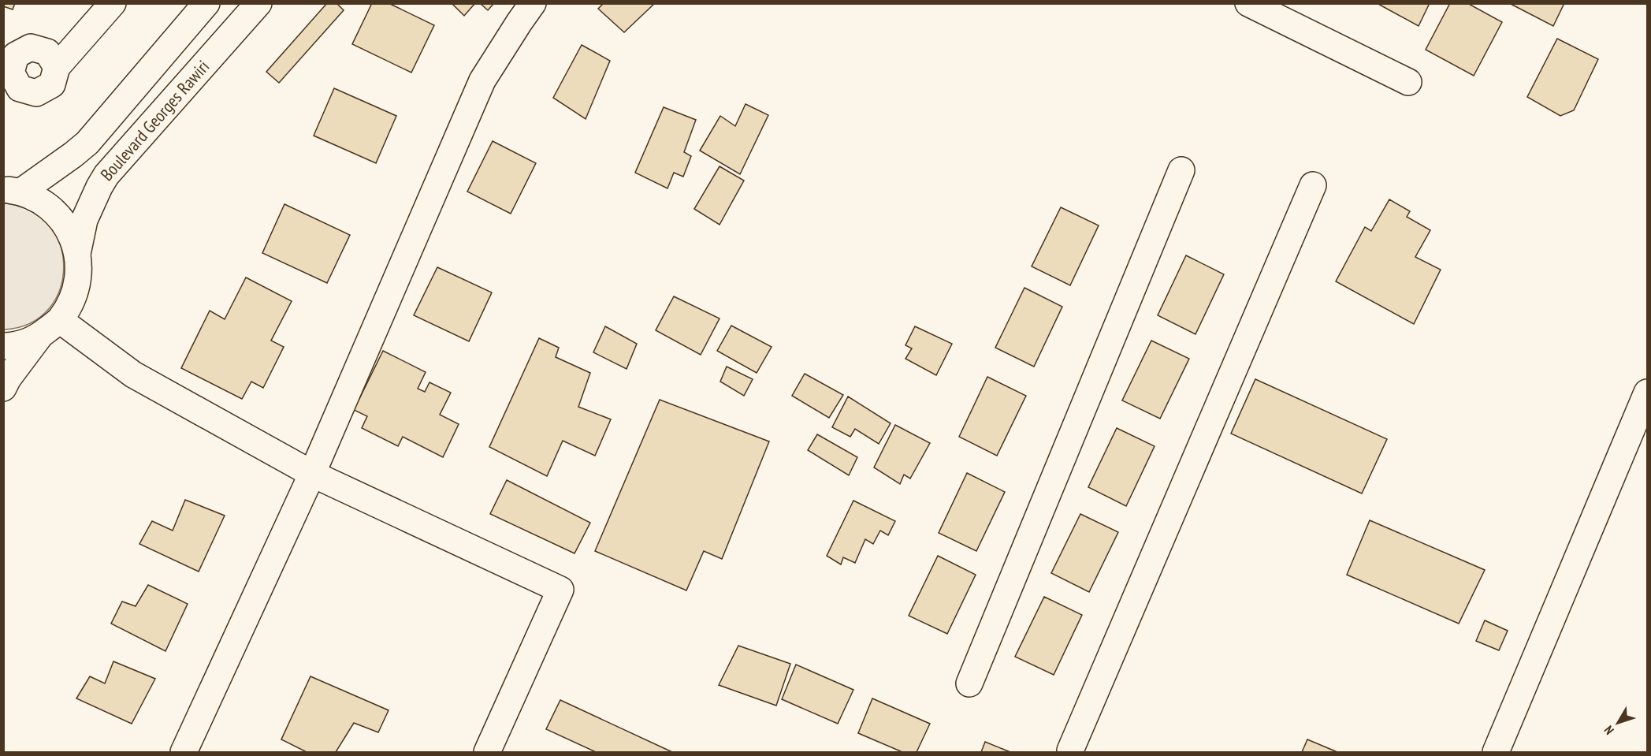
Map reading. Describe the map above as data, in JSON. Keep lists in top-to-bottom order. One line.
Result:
{"streets":{"street":["Boulevard Georges Rawiri"]},"north":"bottom left"}
